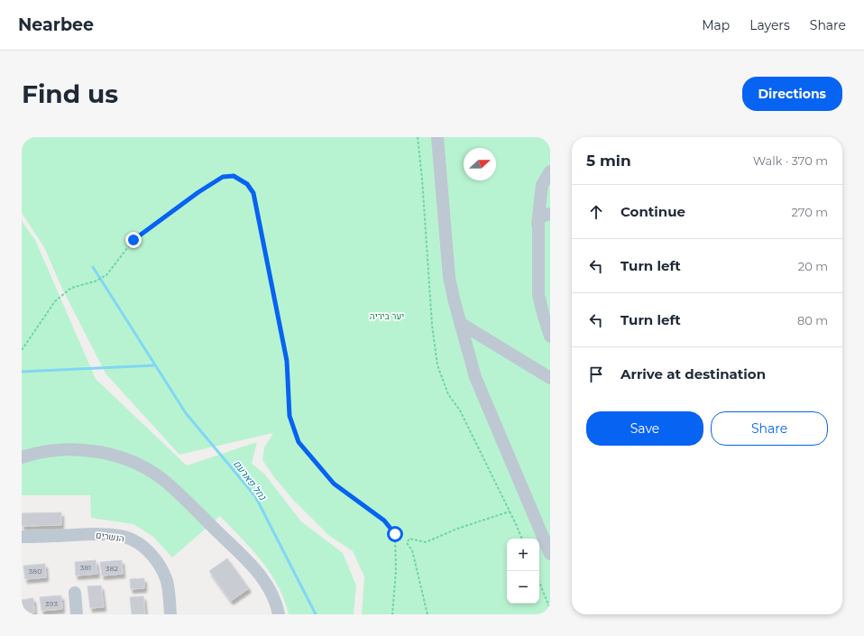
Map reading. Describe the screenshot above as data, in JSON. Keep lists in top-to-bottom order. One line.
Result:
{"streets":{"street":["הנשרים"]},"water":["נחל פארעם"],"parks":["יער ביריה"],"house_numbers":["381","382","380","393"],"north":"right","page":{"header":"Nearbee","nav":["Map","Layers","Share"],"buttons":["Directions",["Save","Share"]],"title":"Find us","heading":["5 min","Walk · 370 m"],"list":[["Continue","270 m"],["Turn left","20 m"],["Turn left","80 m"],"Arrive at destination"],"map_buttons":["+","−"]}}
